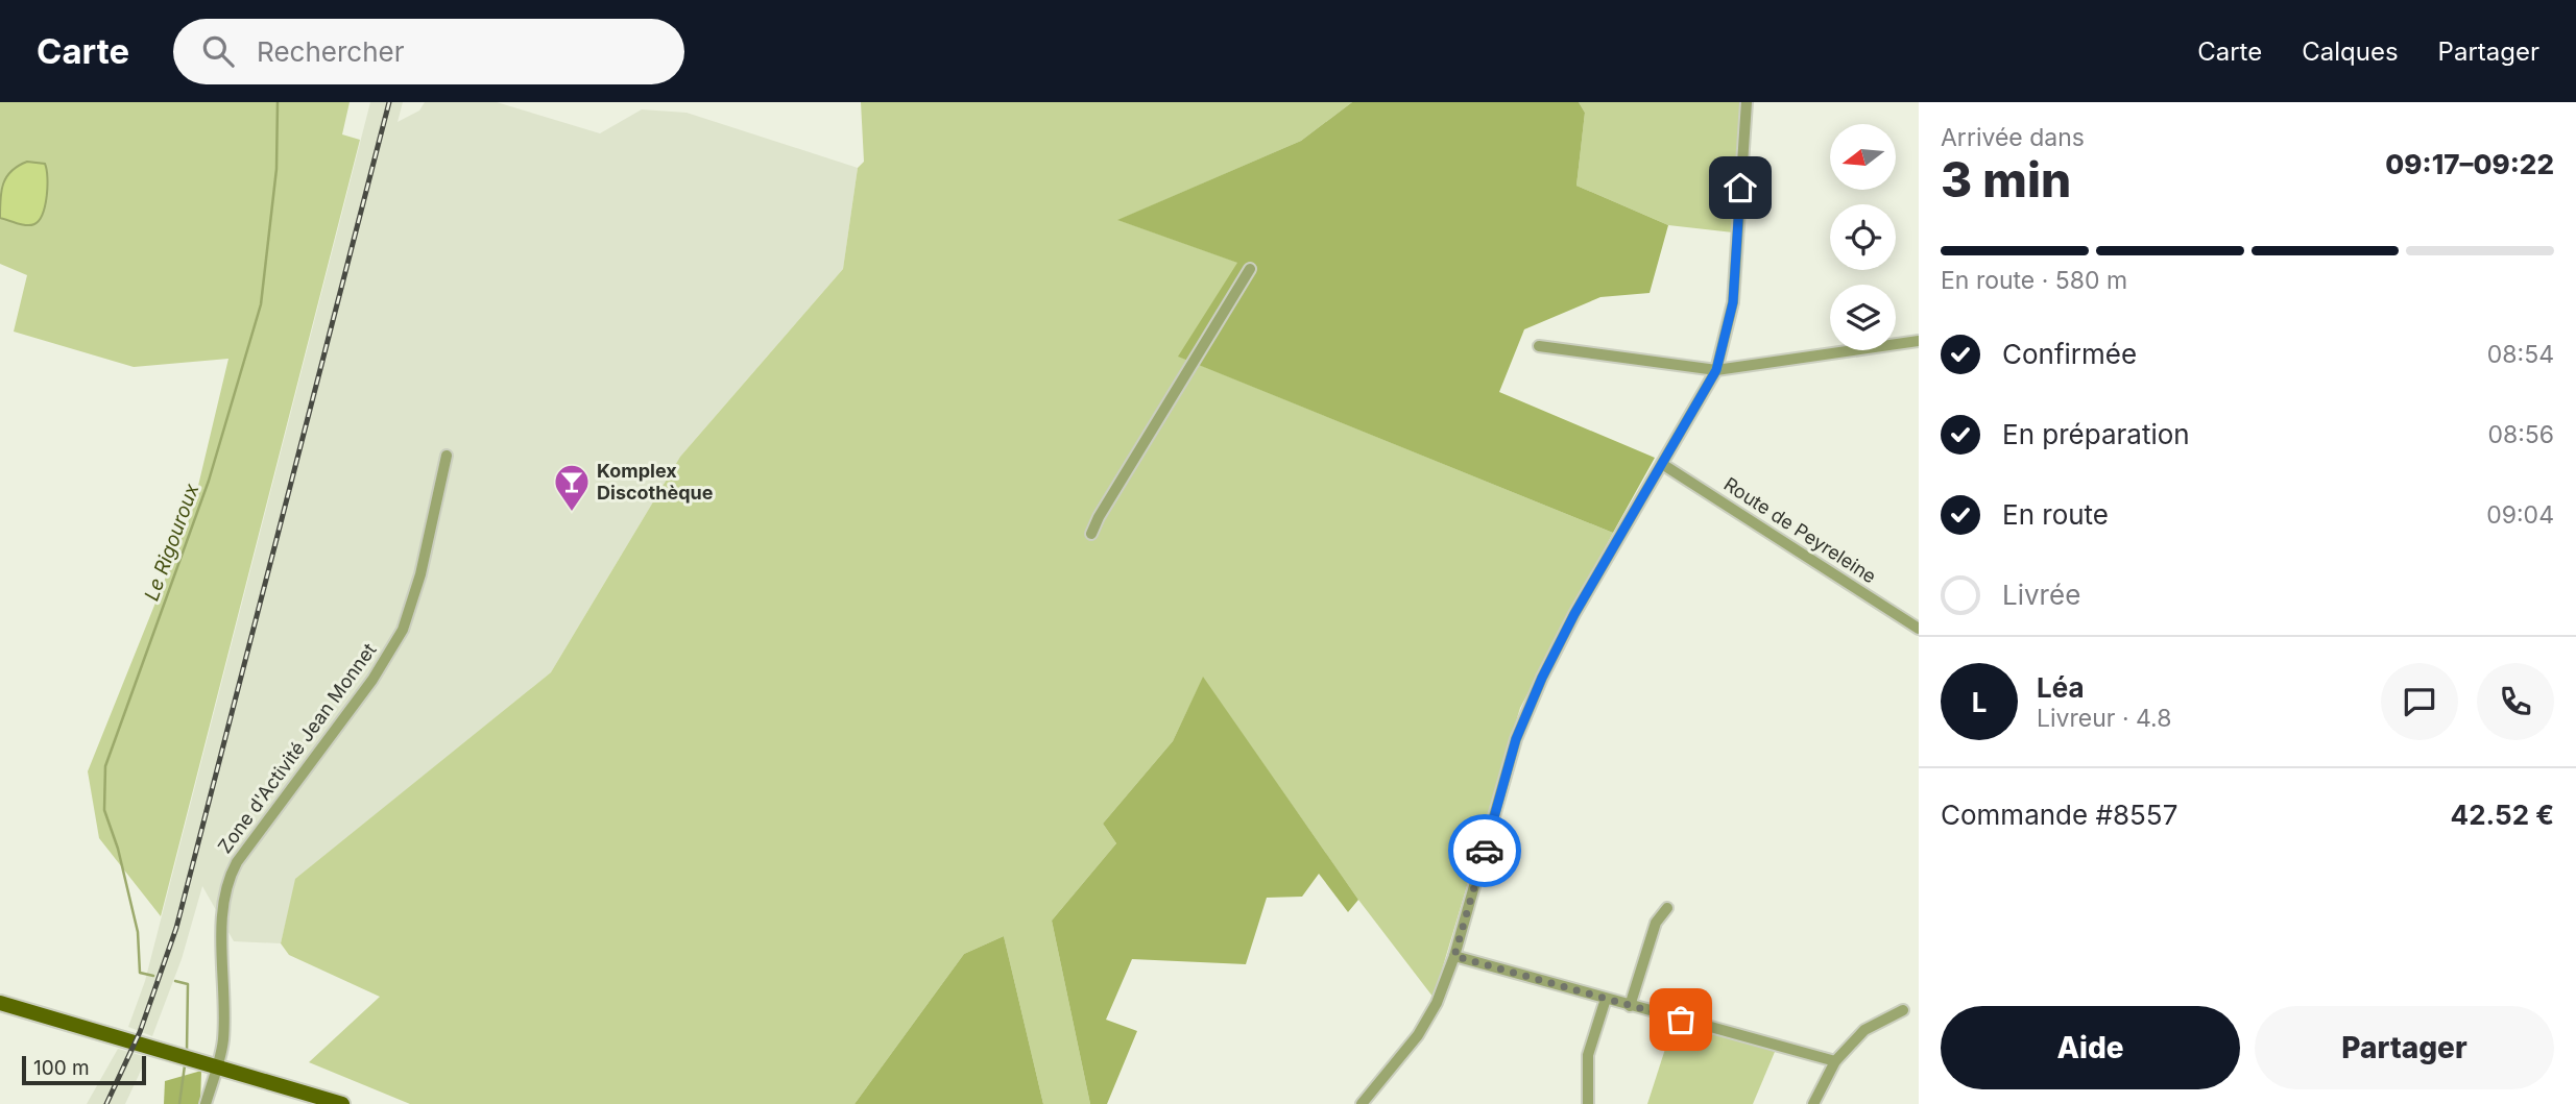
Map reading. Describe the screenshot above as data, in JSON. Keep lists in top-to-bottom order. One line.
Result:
{"streets":{"street":["Route de Peyreleine","Zone d'Activité Jean Monnet"]},"water":["Le Rigouroux"],"places":{"bar":["Komplex Discothèque"]},"scale_bar":"100 m","north":"left","page":{"header":"Carte","search":"Rechercher","nav":["Carte","Calques","Partager"],"heading":["3 min","Arrivée dans","09:17–09:22"],"panel":["Léa","Livreur · 4.8","Commande #8557","42.52 €"],"bar":"En route · 580 m","list":[["Confirmée","08:54"],["En préparation","08:56"],["En route","09:04"],"Livrée"],"round":"L","buttons":["Aide","Partager"],"scale":"100 m"}}
